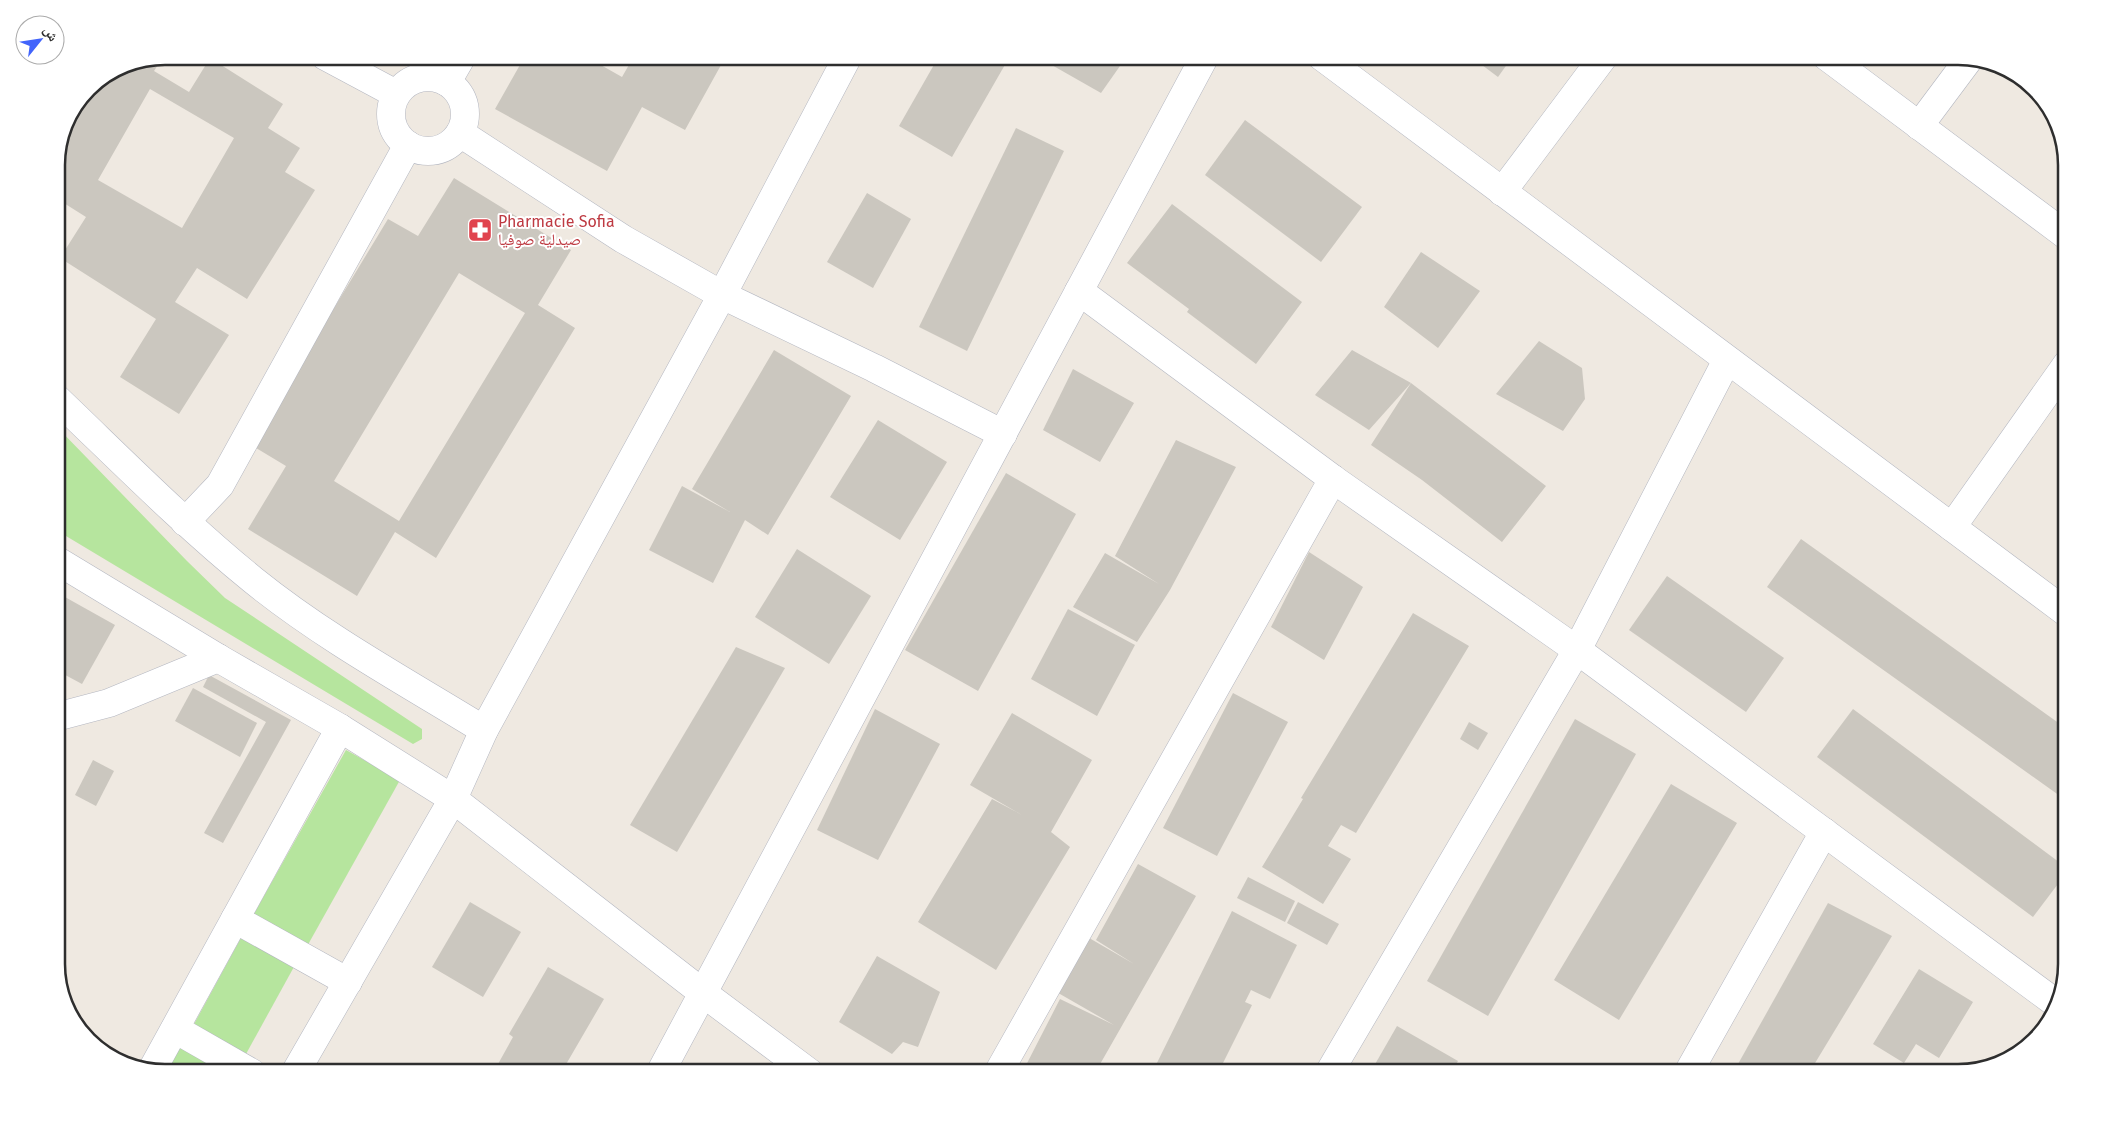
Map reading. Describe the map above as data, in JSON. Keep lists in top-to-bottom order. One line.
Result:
{"places":{"pharmacy":["Pharmacie Sofia صيدلية صوفيا"]},"north":"top right"}
